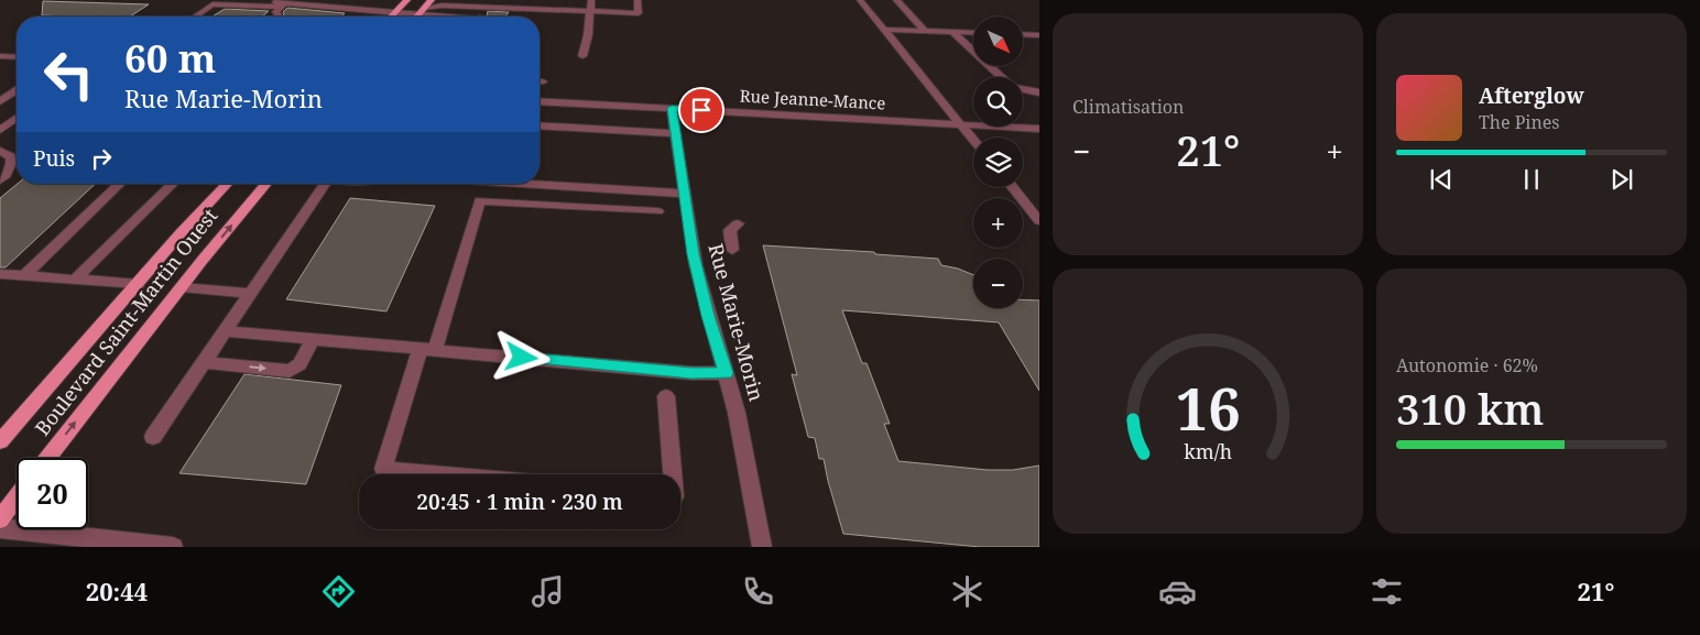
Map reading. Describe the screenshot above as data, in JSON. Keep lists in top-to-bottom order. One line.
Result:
{"streets":{"main road":["Boulevard Saint-Martin Ouest"],"street":["Rue Jeanne-Mance","Rue Marie-Morin"]},"crossings":[["Rue Jeanne-Mance","Rue Marie-Morin"]],"north":"bottom right","page":{"tile":["Climatisation",["Autonomie · 62%","310 km"]],"map_buttons":["+","−"],"turn":["60 m","Rue Marie-Morin"],"song":["Afterglow","The Pines"],"heat":["−","21°","+"],"then":"Puis","limit":"20","trip":"20:45 · 1 min · 230 m","tabs":["20:44","21°"],"gauge":["16","km/h"]}}
